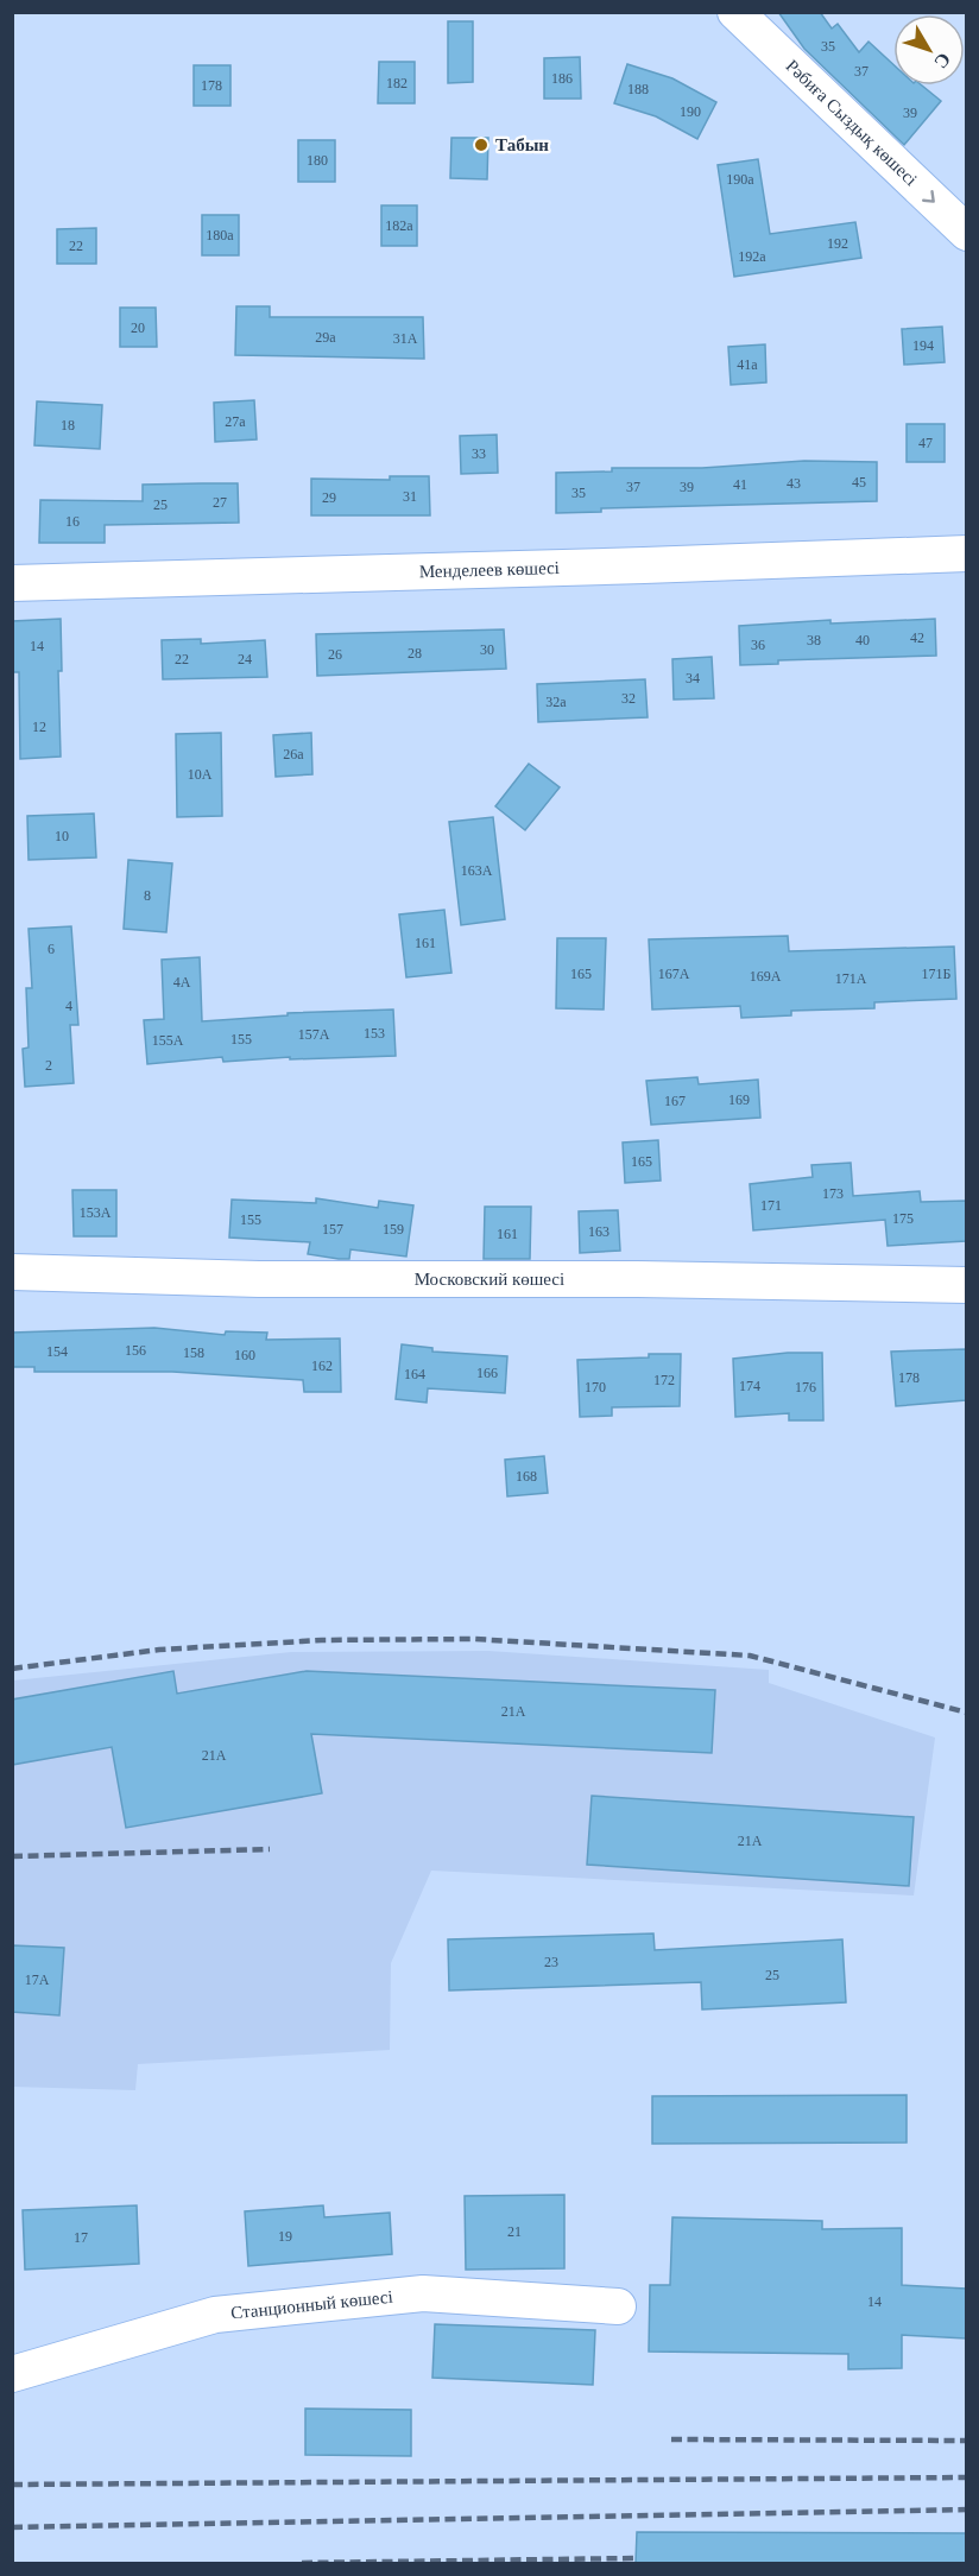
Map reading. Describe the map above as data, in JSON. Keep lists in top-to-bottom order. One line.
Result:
{"streets":{"street":["Рәбиға Сыздық көшесі","Менделеев көшесі","Московский көшесі","Станционный көшесі"]},"one_way":["Рәбиға Сыздық көшесі"],"places":["Табын"],"house_numbers":["35","37","186","182","178","188","190","39","180","190а","182а","180а","192","22","192а","20","29а","31А","194","41а","27а","18","47","33","45","43","41","37","39","35","31","29","27","25","16","42","38","40","36","14","30","28","26","22","24","34","32","32а","12","26а","10А","10","163А","8","161","6","165","167А","171Б","169А","171А","4А","4","153","157А","155","155А","2","169","167","165","173","171","153А","175","155","157","159","163","161","156","154","158","160","162","166","164","178","172","174","170","176","168","21А","21А","21А","23","25","17А","21","19","17","14"],"north":"bottom right"}
